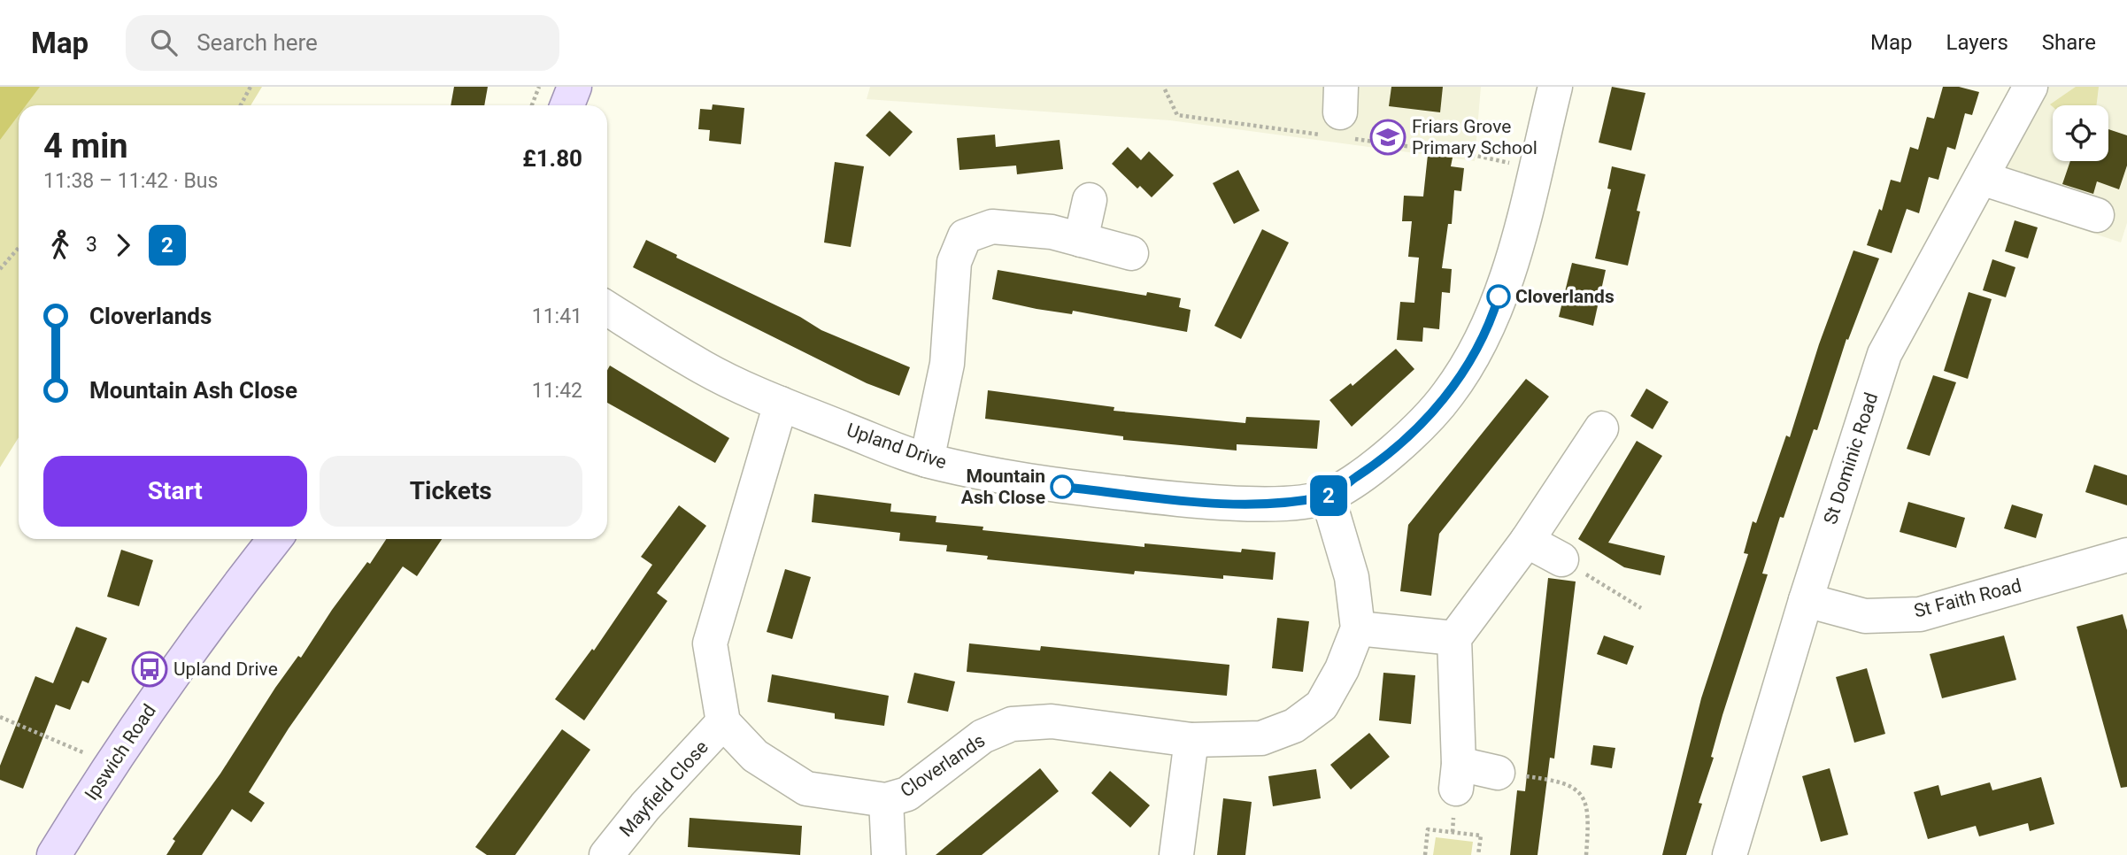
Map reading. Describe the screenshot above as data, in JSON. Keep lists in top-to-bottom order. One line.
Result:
{"streets":{"main road":["Ipswich Road"],"street":["Upland Drive","St Dominic Road","St Faith Road","Cloverlands","Mayfield Close"]},"crossings":[["Upland Drive","Cloverlands"],["St Dominic Road","St Faith Road"],["Cloverlands","Mayfield Close"]],"places":{"school or university":["Friars Grove Primary School"],"other":["Cloverlands","Mountain Ash Close"],"bus stop":["Upland Drive"]},"lines":["bus line 2"],"page":{"header":"Map","search":"Search here","nav":["Map","Layers","Share"],"on_map":"2","heading":["4 min","11:38 – 11:42 · Bus","£1.80"],"legs":["3","2"],"list":[{"name":"Cloverlands","value":"11:41"},{"name":"Mountain Ash Close","value":"11:42"}],"buttons":["Start","Tickets"]}}
